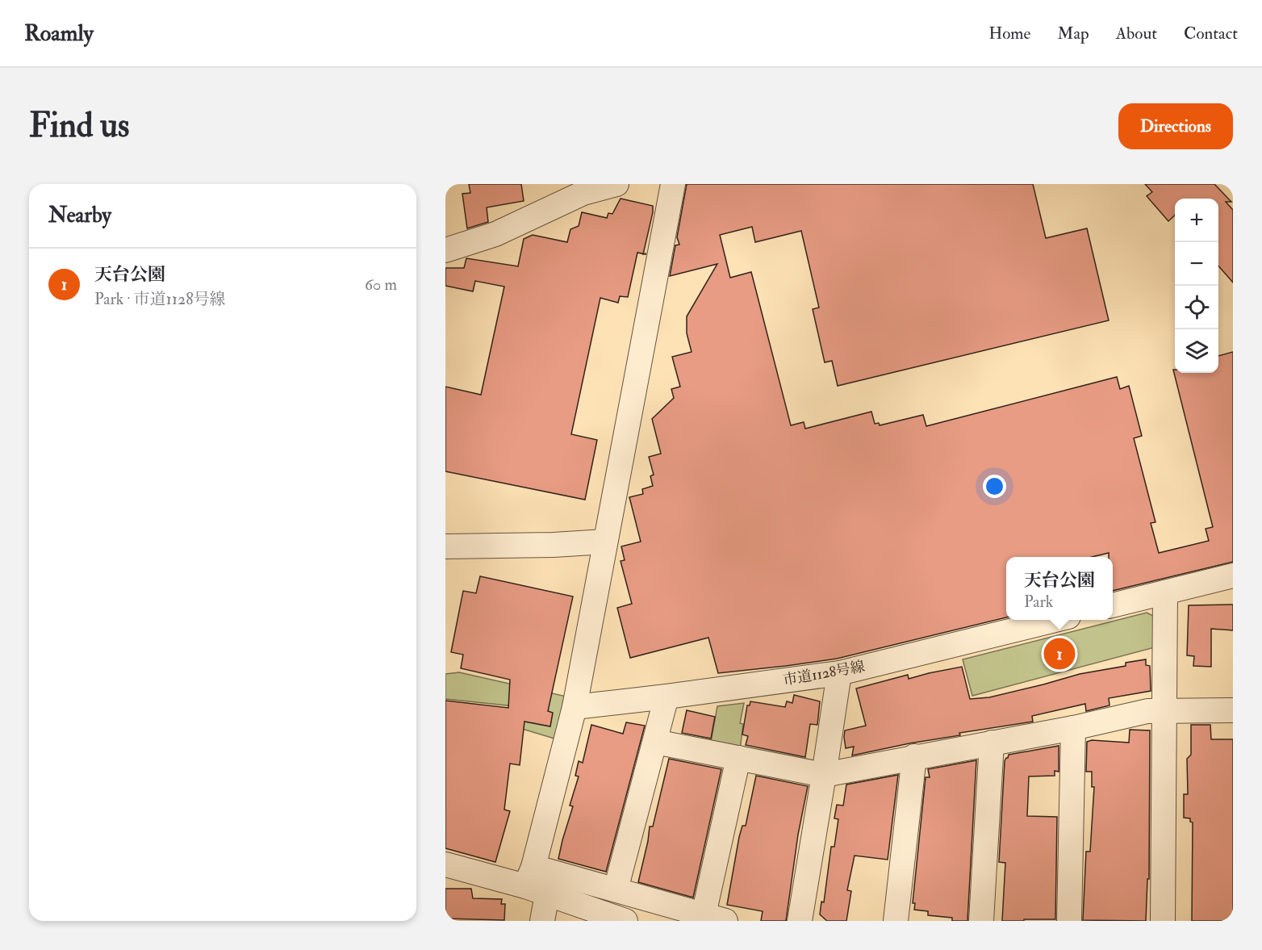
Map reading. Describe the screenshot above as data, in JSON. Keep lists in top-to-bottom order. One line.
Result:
{"streets":{"street":["市道1128号線"]},"page":{"header":"Roamly","nav":["Home","Map","About","Contact"],"buttons":"Directions","title":"Find us","heading":"Nearby","map_buttons":["+","−"],"list":[{"mark":"1","name":"天台公園","note":"Park · 市道1128号線","value":"60 m"}],"popup":["天台公園","Park"],"pins":"1"}}
